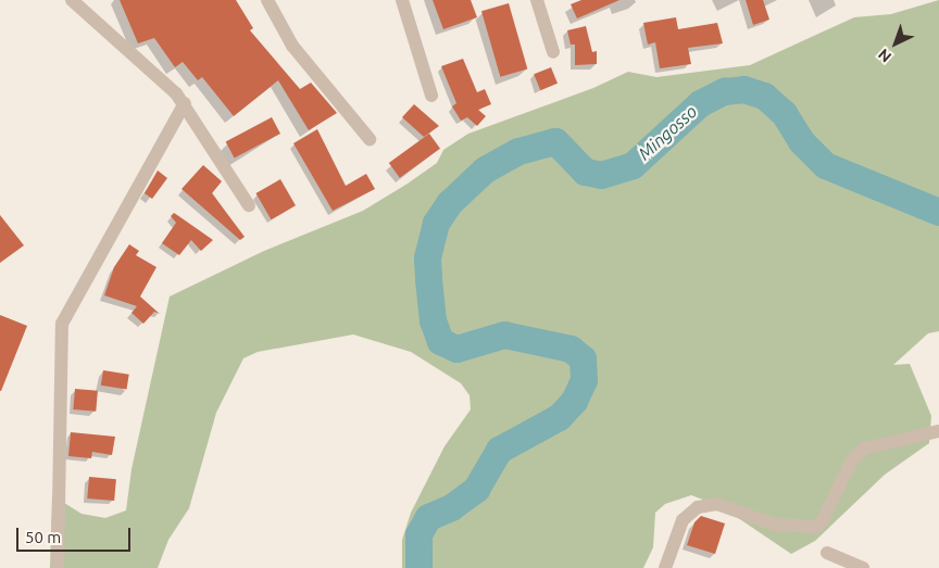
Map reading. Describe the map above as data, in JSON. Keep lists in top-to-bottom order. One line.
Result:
{"water":["Mingosso"],"scale_bar":"50 m","north":"bottom left"}
